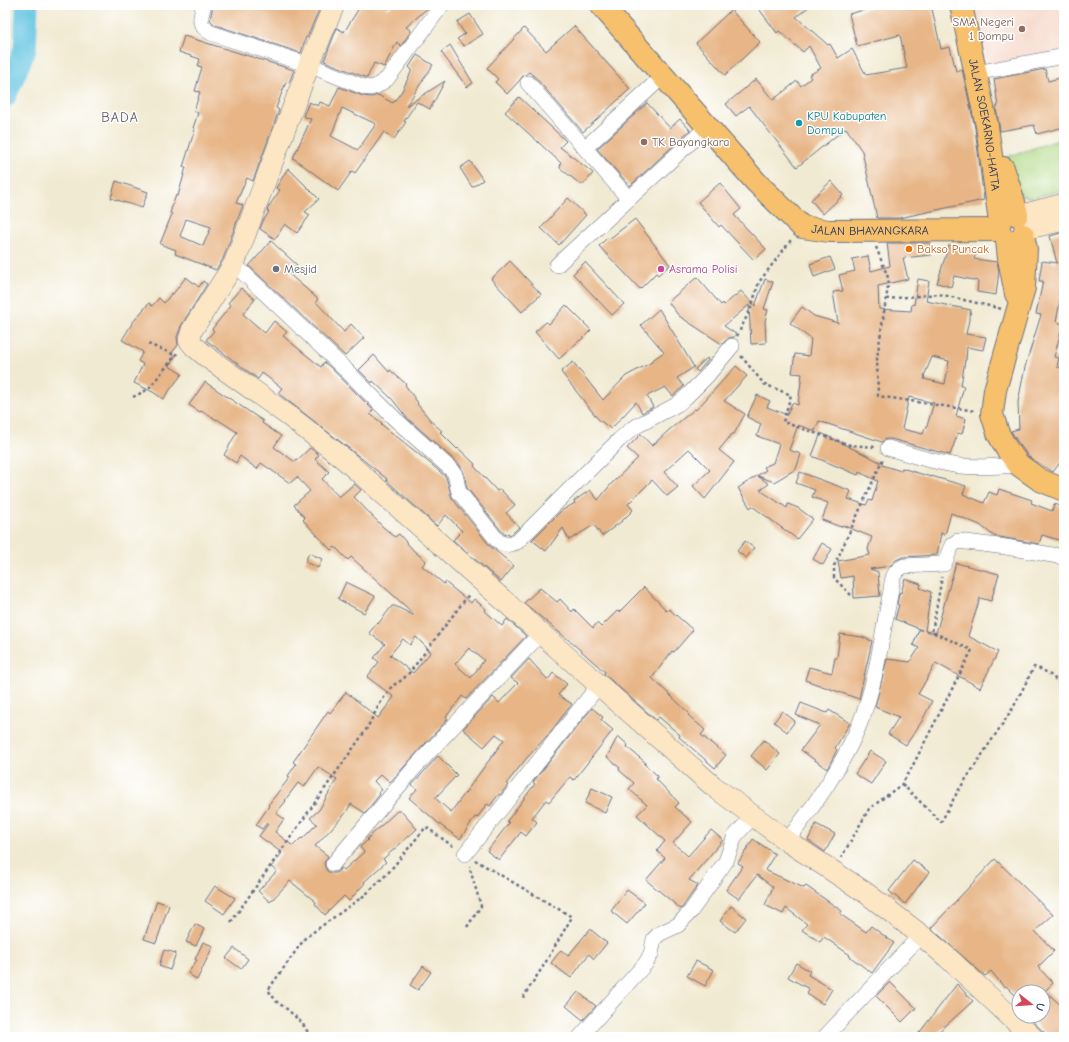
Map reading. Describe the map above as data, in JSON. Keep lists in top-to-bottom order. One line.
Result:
{"streets":{"highway":["JALAN SOEKARNO-HATTA","JALAN BHAYANGKARA"]},"crossings":[["JALAN SOEKARNO-HATTA","JALAN BHAYANGKARA"]],"districts":["BADA"],"places":["SMA Negeri 1 Dompu","KPU Kabupaten Dompu","TK Bayangkara","Bakso Puncak","Mesjid","Asrama Polisi"],"north":"right"}
